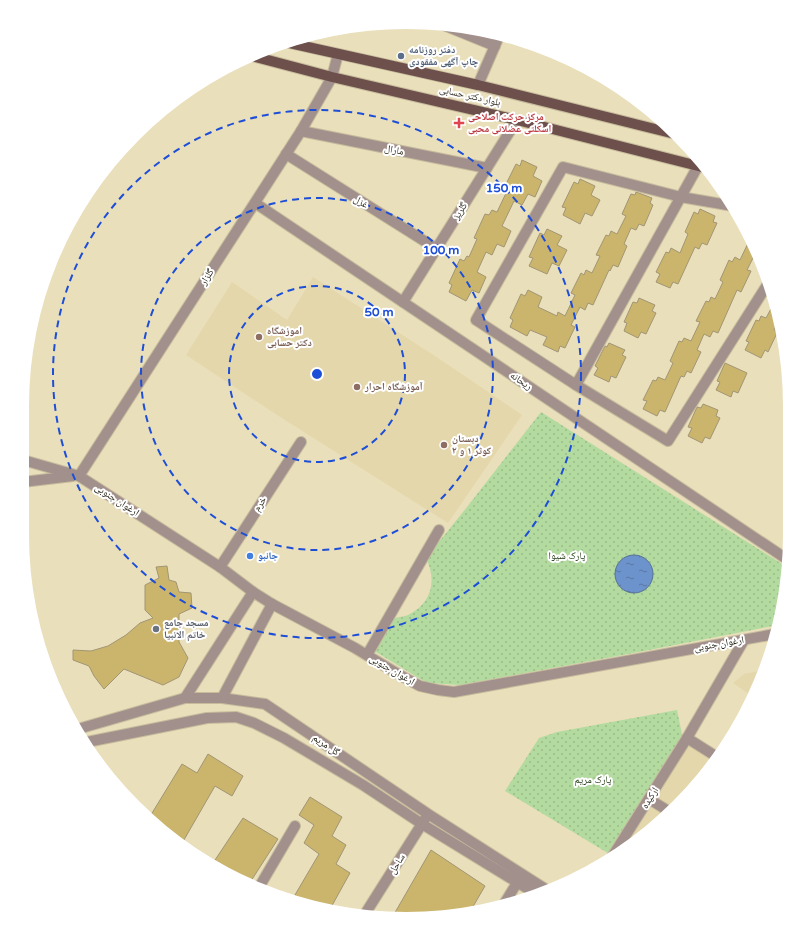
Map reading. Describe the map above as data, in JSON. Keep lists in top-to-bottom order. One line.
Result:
{"streets":{"main road":["بلوار دکتر حسابی"],"street":["مارال","غزل","گلریز","گلزار","ریحانه","ارغوان جنوبی","خرم","گل مریم","ارکیده","ساحل"]},"crossings":[["بلوار دکتر حسابی","گلریز"],["بلوار دکتر حسابی","گلزار"],["مارال","گلریز"],["مارال","گلزار"],["غزل","گلریز"],["غزل","گلزار"],["گلریز","ریحانه"],["گلزار","ریحانه"],["گلزار","ارغوان جنوبی"],["ارغوان جنوبی","خرم"],["ارغوان جنوبی","ارکیده"],["گل مریم","ساحل"]],"parks":["پارک شیوا","پارک مریم"],"places":{"other":["دفتر روزنامه چاپ آگهی مفقودی","اموزشگاه دکتر حسابی","آموزشگاه احرار","دبستان کوثر ۱ و ۲","جانبو","مسجد جامع خاتم الانبیا"],"health":["مرکز حرکت اصلاحی اسکلتی عضلانی محبی"]},"rings":["150 m","100 m","50 m"]}
